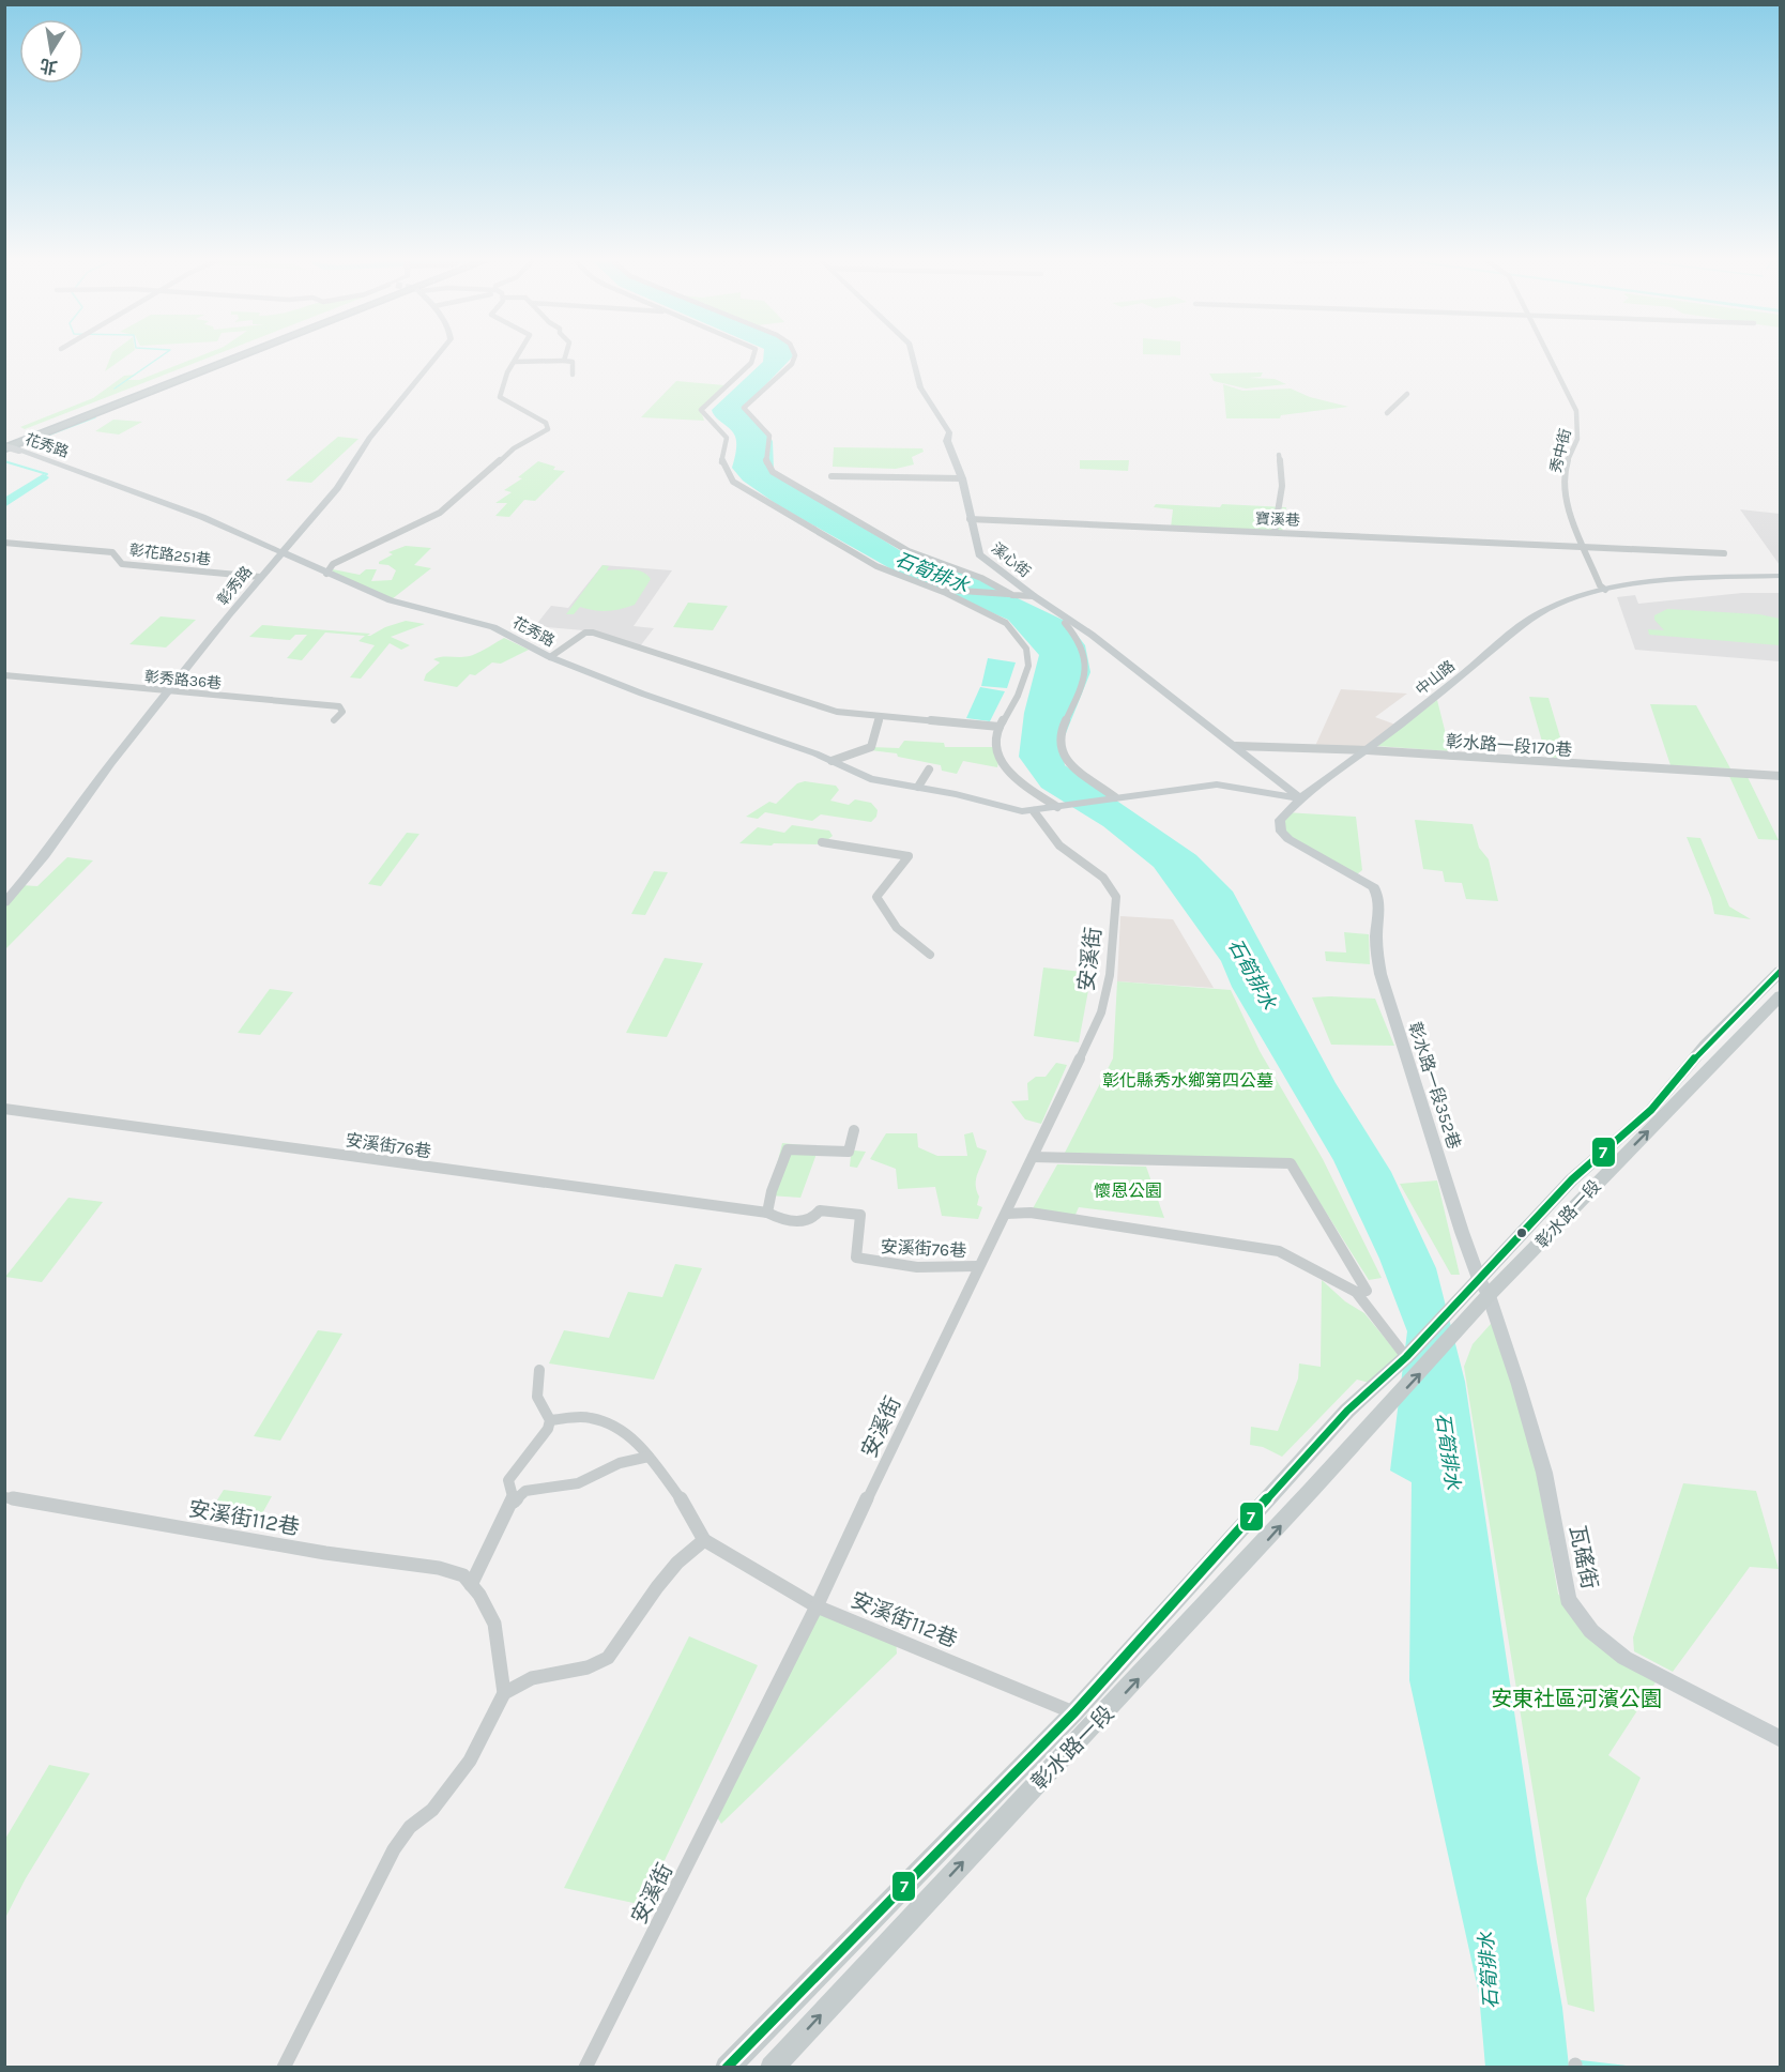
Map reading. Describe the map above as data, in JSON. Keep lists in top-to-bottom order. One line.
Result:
{"streets":{"main road":["彰水路一段"],"street":["花秀路","秀中街","寶溪巷","彰花路251巷","溪心街","彰秀路","中山路","彰秀路36巷","彰水路一段170巷","安溪街","彰水路一段352巷","安溪街76巷","安溪街112巷","瓦磘街"]},"crossings":[["花秀路","彰秀路"],["花秀路","安溪街"],["秀中街","寶溪巷"],["秀中街","中山路"],["寶溪巷","溪心街"],["彰花路251巷","彰秀路"],["溪心街","中山路"],["溪心街","彰水路一段170巷"],["彰秀路","彰秀路36巷"],["中山路","彰水路一段170巷"],["中山路","彰水路一段352巷"],["安溪街","安溪街76巷"],["安溪街","安溪街112巷"],["彰水路一段352巷","彰水路一段"],["彰水路一段352巷","瓦磘街"],["彰水路一段","安溪街112巷"],["彰水路一段","瓦磘街"]],"water":["石筍排水"],"parks":["彰化縣秀水鄉第四公墓","懷恩公園","安東社區河濱公園"],"lines":["transit line 7"],"north":"bottom"}
